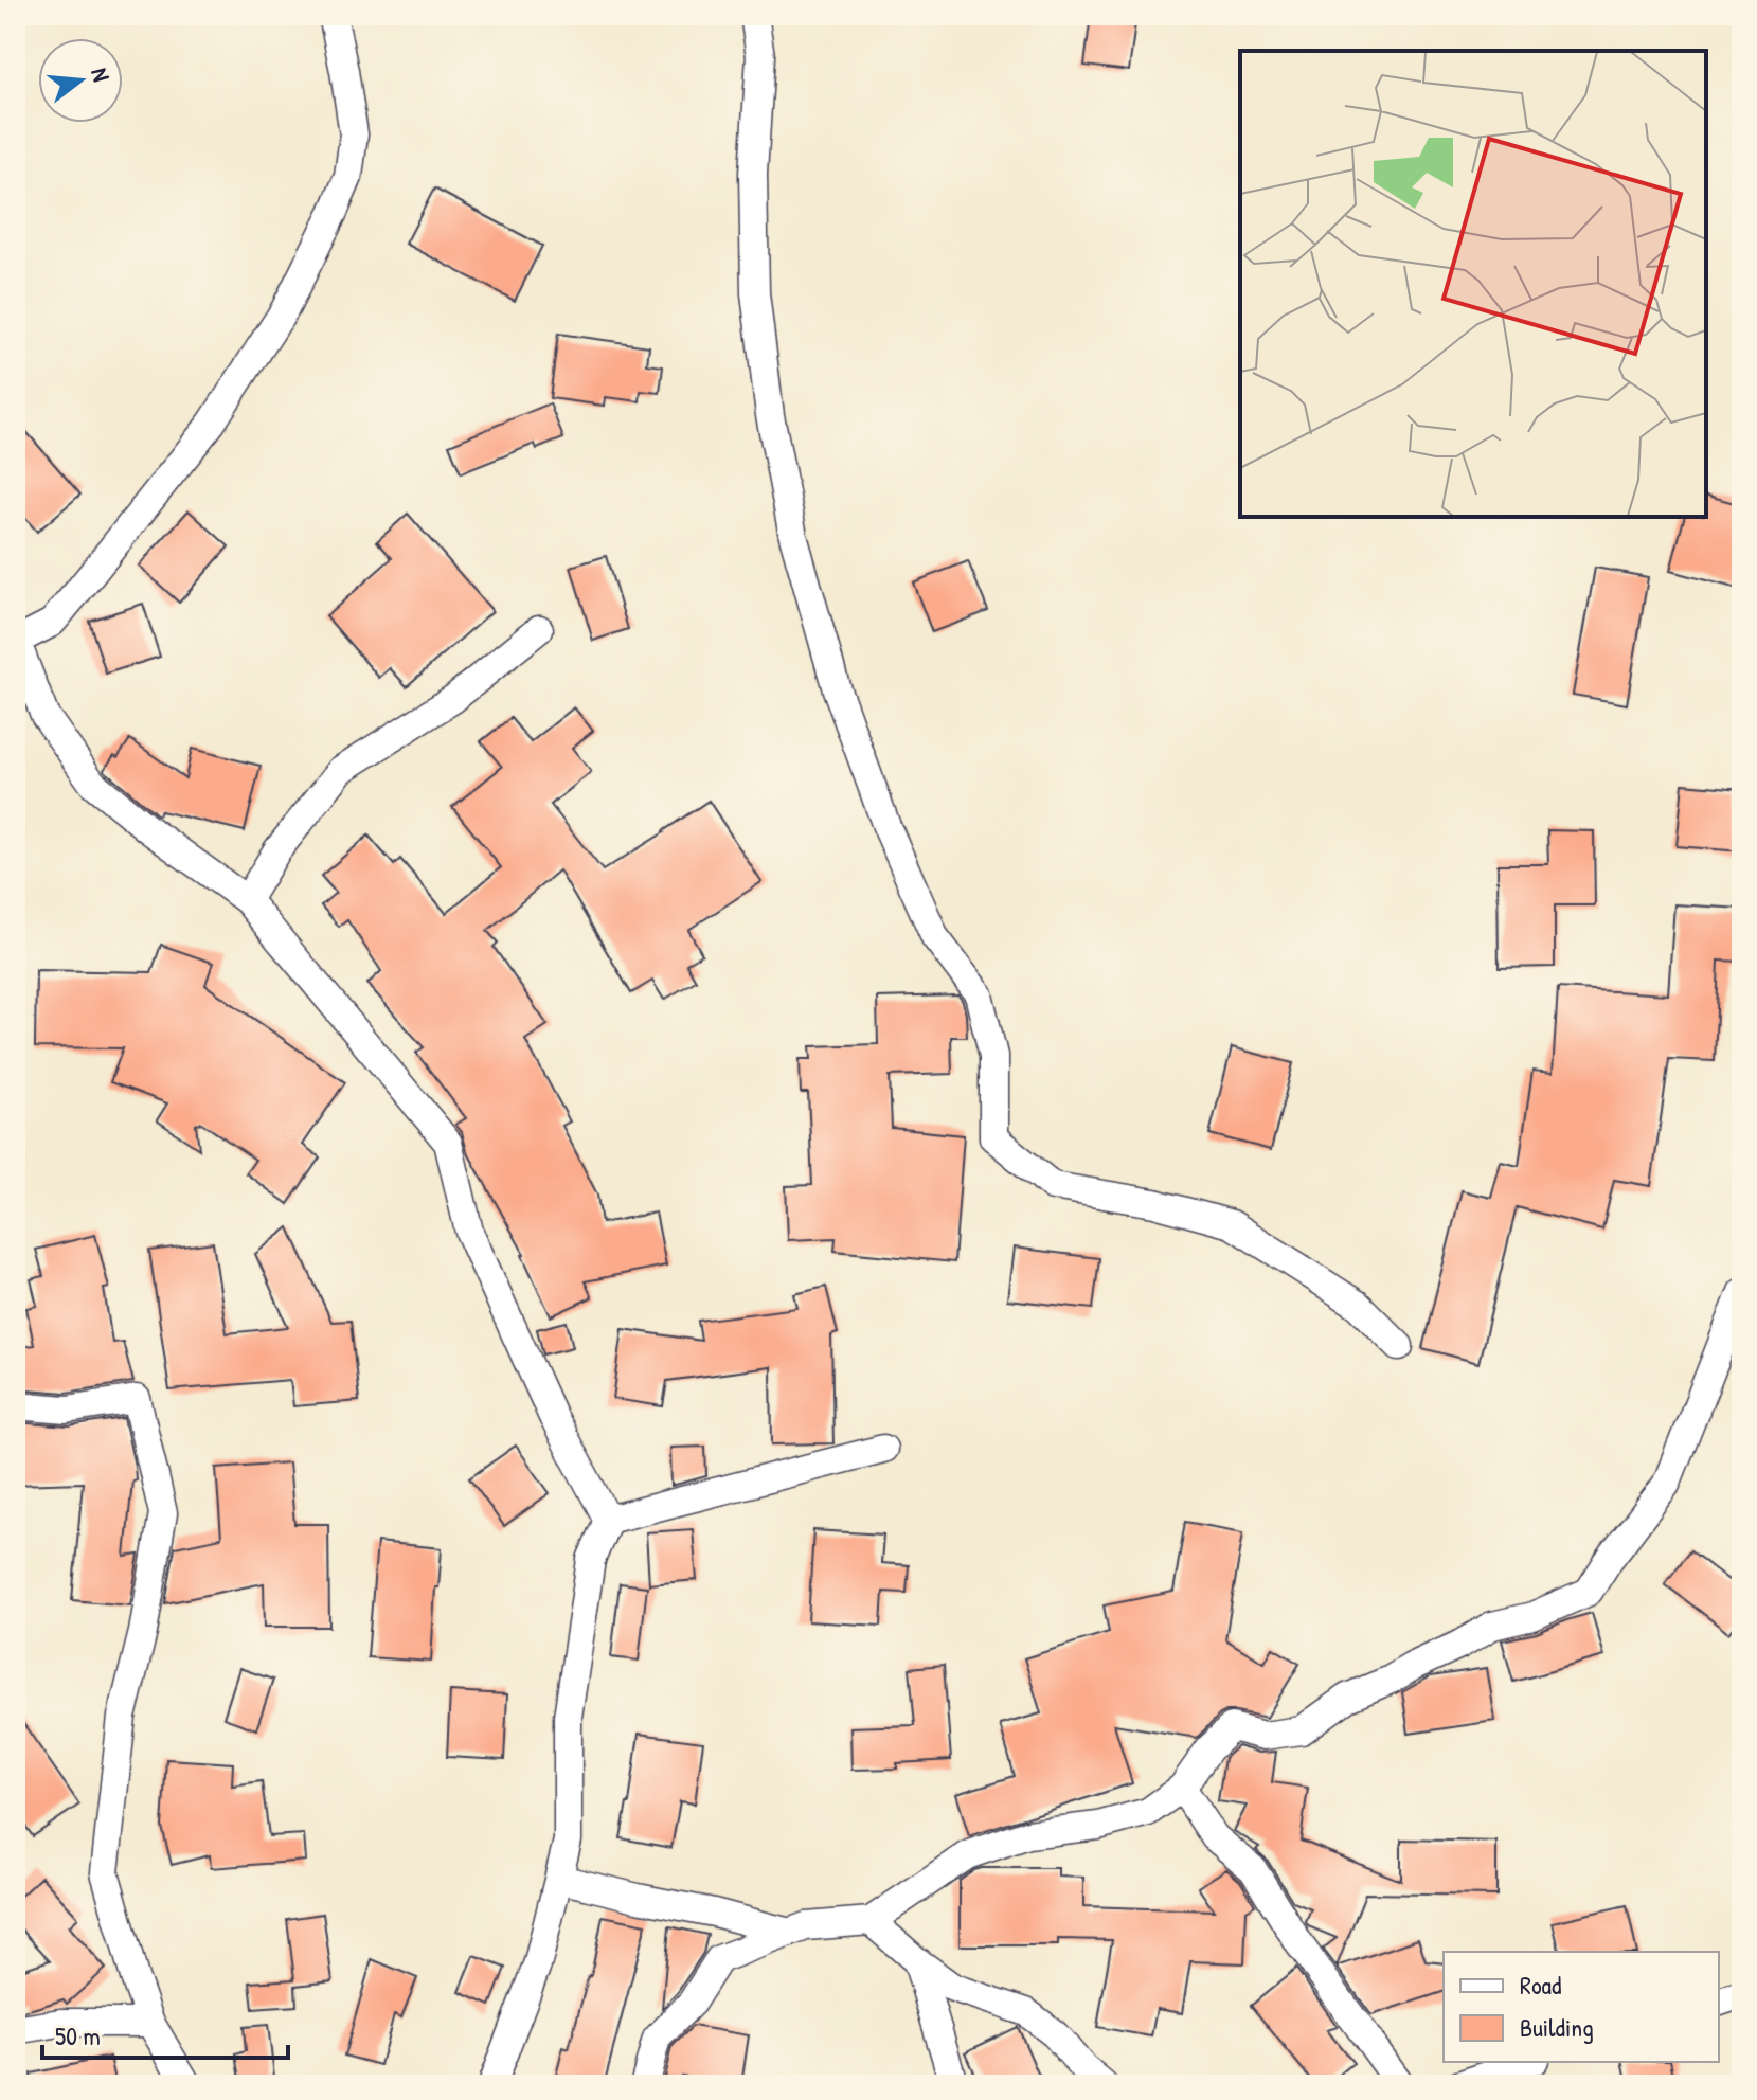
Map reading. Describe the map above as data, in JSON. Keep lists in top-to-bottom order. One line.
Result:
{"legend":["Road","Building"],"scale_bar":"50 m","north":"right"}
